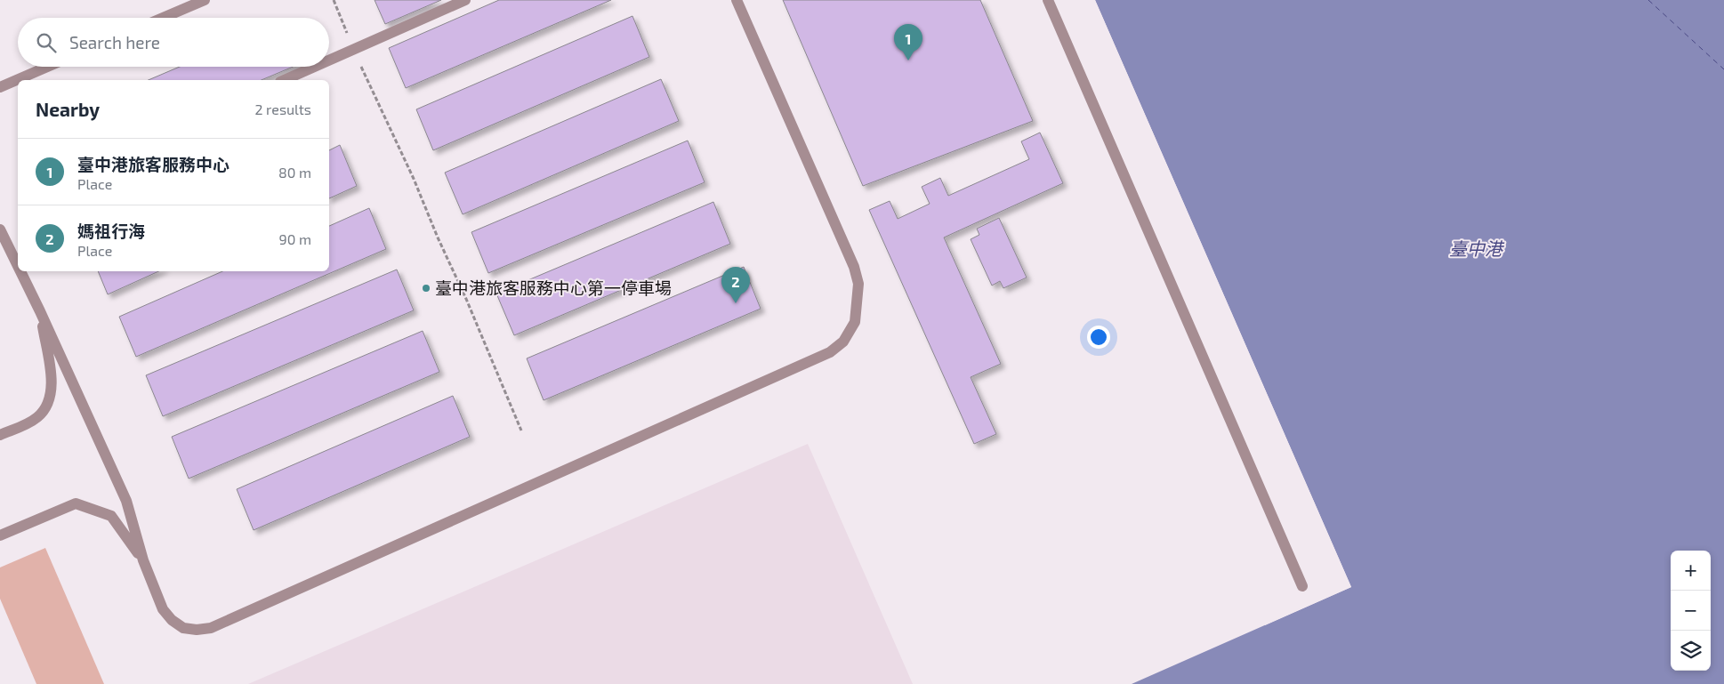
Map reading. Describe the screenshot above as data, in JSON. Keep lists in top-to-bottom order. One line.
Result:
{"water":["臺中港"],"places":["臺中港旅客服務中心第一停車場"],"page":{"search":"Search here","pins":["1","2"],"heading":["Nearby","2 results"],"list":[{"mark":"1","name":"臺中港旅客服務中心","note":"Place","value":"80 m"},{"mark":"2","name":"媽祖行海","note":"Place","value":"90 m"}],"map_buttons":["+","−"]}}
